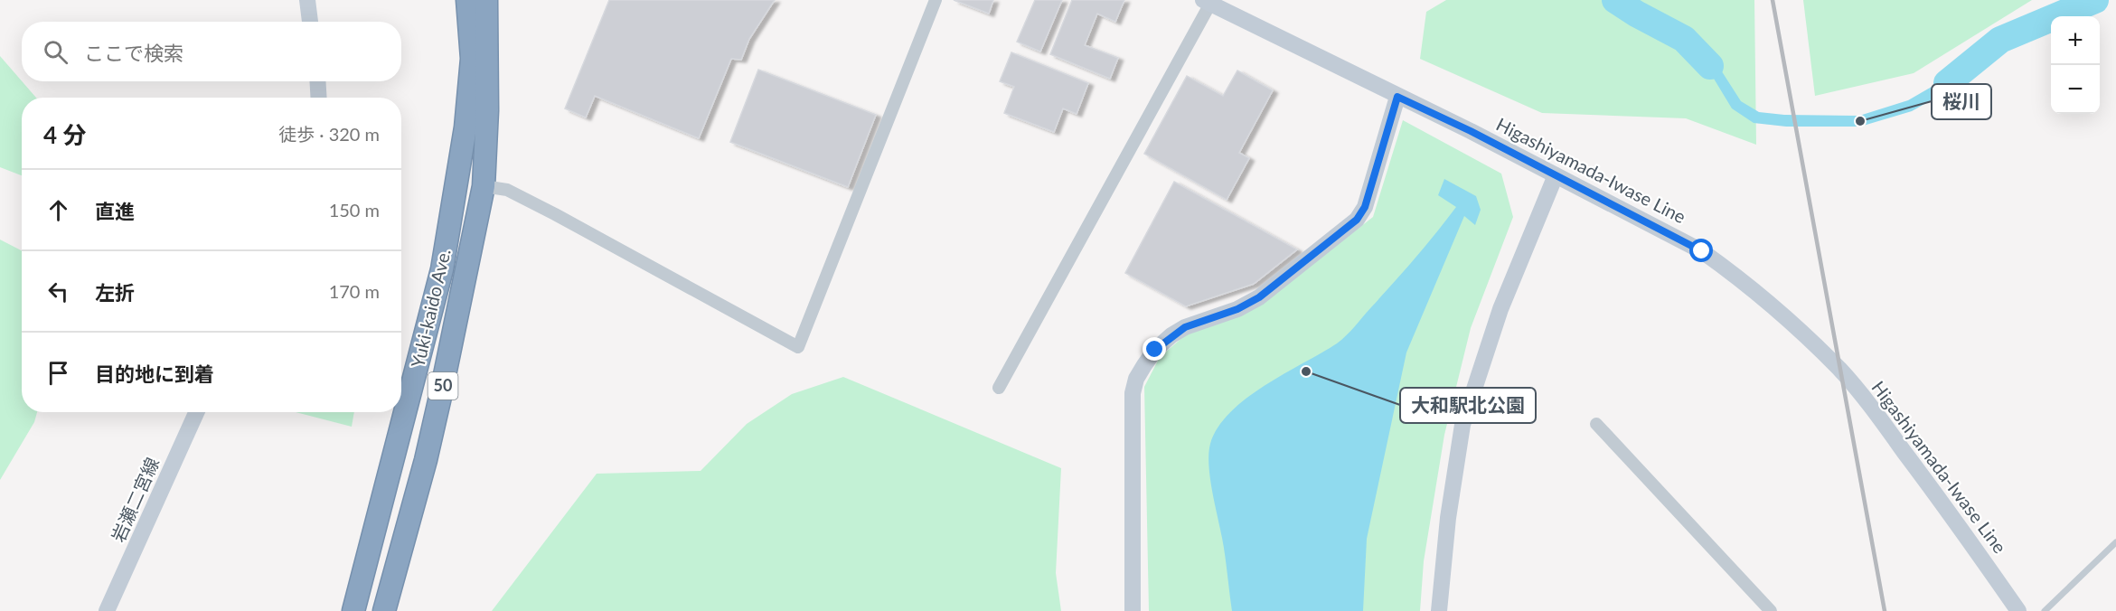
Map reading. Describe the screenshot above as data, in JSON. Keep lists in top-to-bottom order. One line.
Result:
{"streets":{"highway":["Yuki-kaido Ave.","50"],"main road":["Higashiyamada-Iwase Line","岩瀬二宮線"]},"places":["桜川","大和駅北公園"],"page":{"map_buttons":["+","−"],"search":"ここで検索","heading":["4 分","徒歩 · 320 m"],"list":[["直進","150 m"],["左折","170 m"],"目的地に到着"]}}
